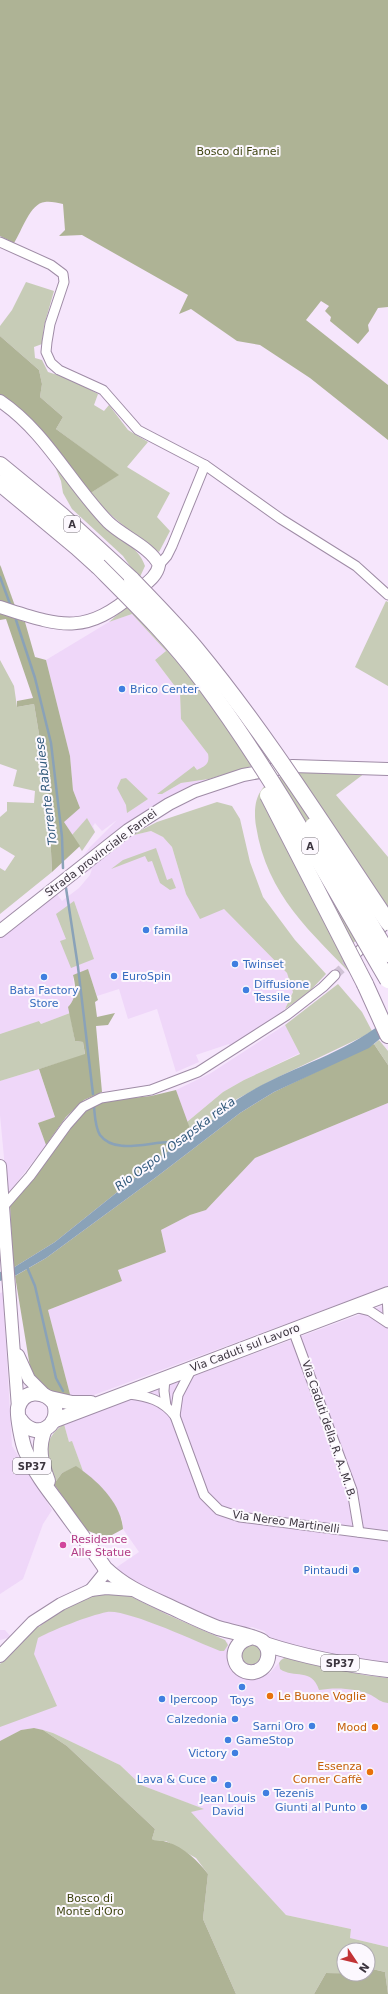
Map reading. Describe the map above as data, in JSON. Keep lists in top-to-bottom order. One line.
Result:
{"streets":{"highway":["A"],"main road":["Strada provinciale Farnei","Via Caduti sul Lavoro","SP37"],"street":["Via Caduti della R. A. M. B.","Via Nereo Martinelli"]},"crossings":[["Via Caduti sul Lavoro","Via Caduti della R. A. M. B."],["Via Caduti sul Lavoro","SP37"],["Via Caduti sul Lavoro","Via Nereo Martinelli"],["Via Caduti della R. A. M. B.","Via Nereo Martinelli"]],"water":["Torrente Rabuiese","Rio Ospo / Osapska reka"],"parks":["Bosco di Farnei","Bosco di Monte d'Oro"],"places":["Brico Center","famila","Twinset","EuroSpin","Bata Factory Store","Diffusione Tessile","Residence Alle Statue","Pintaudi","Toys","Le Buone Voglie","Ipercoop","Calzedonia","Sarni Oro","Mood","GameStop","Victory","Essenza Corner Caffè","Lava & Cuce","Jean Louis David","Tezenis","Giunti al Punto"],"north":"bottom right"}
